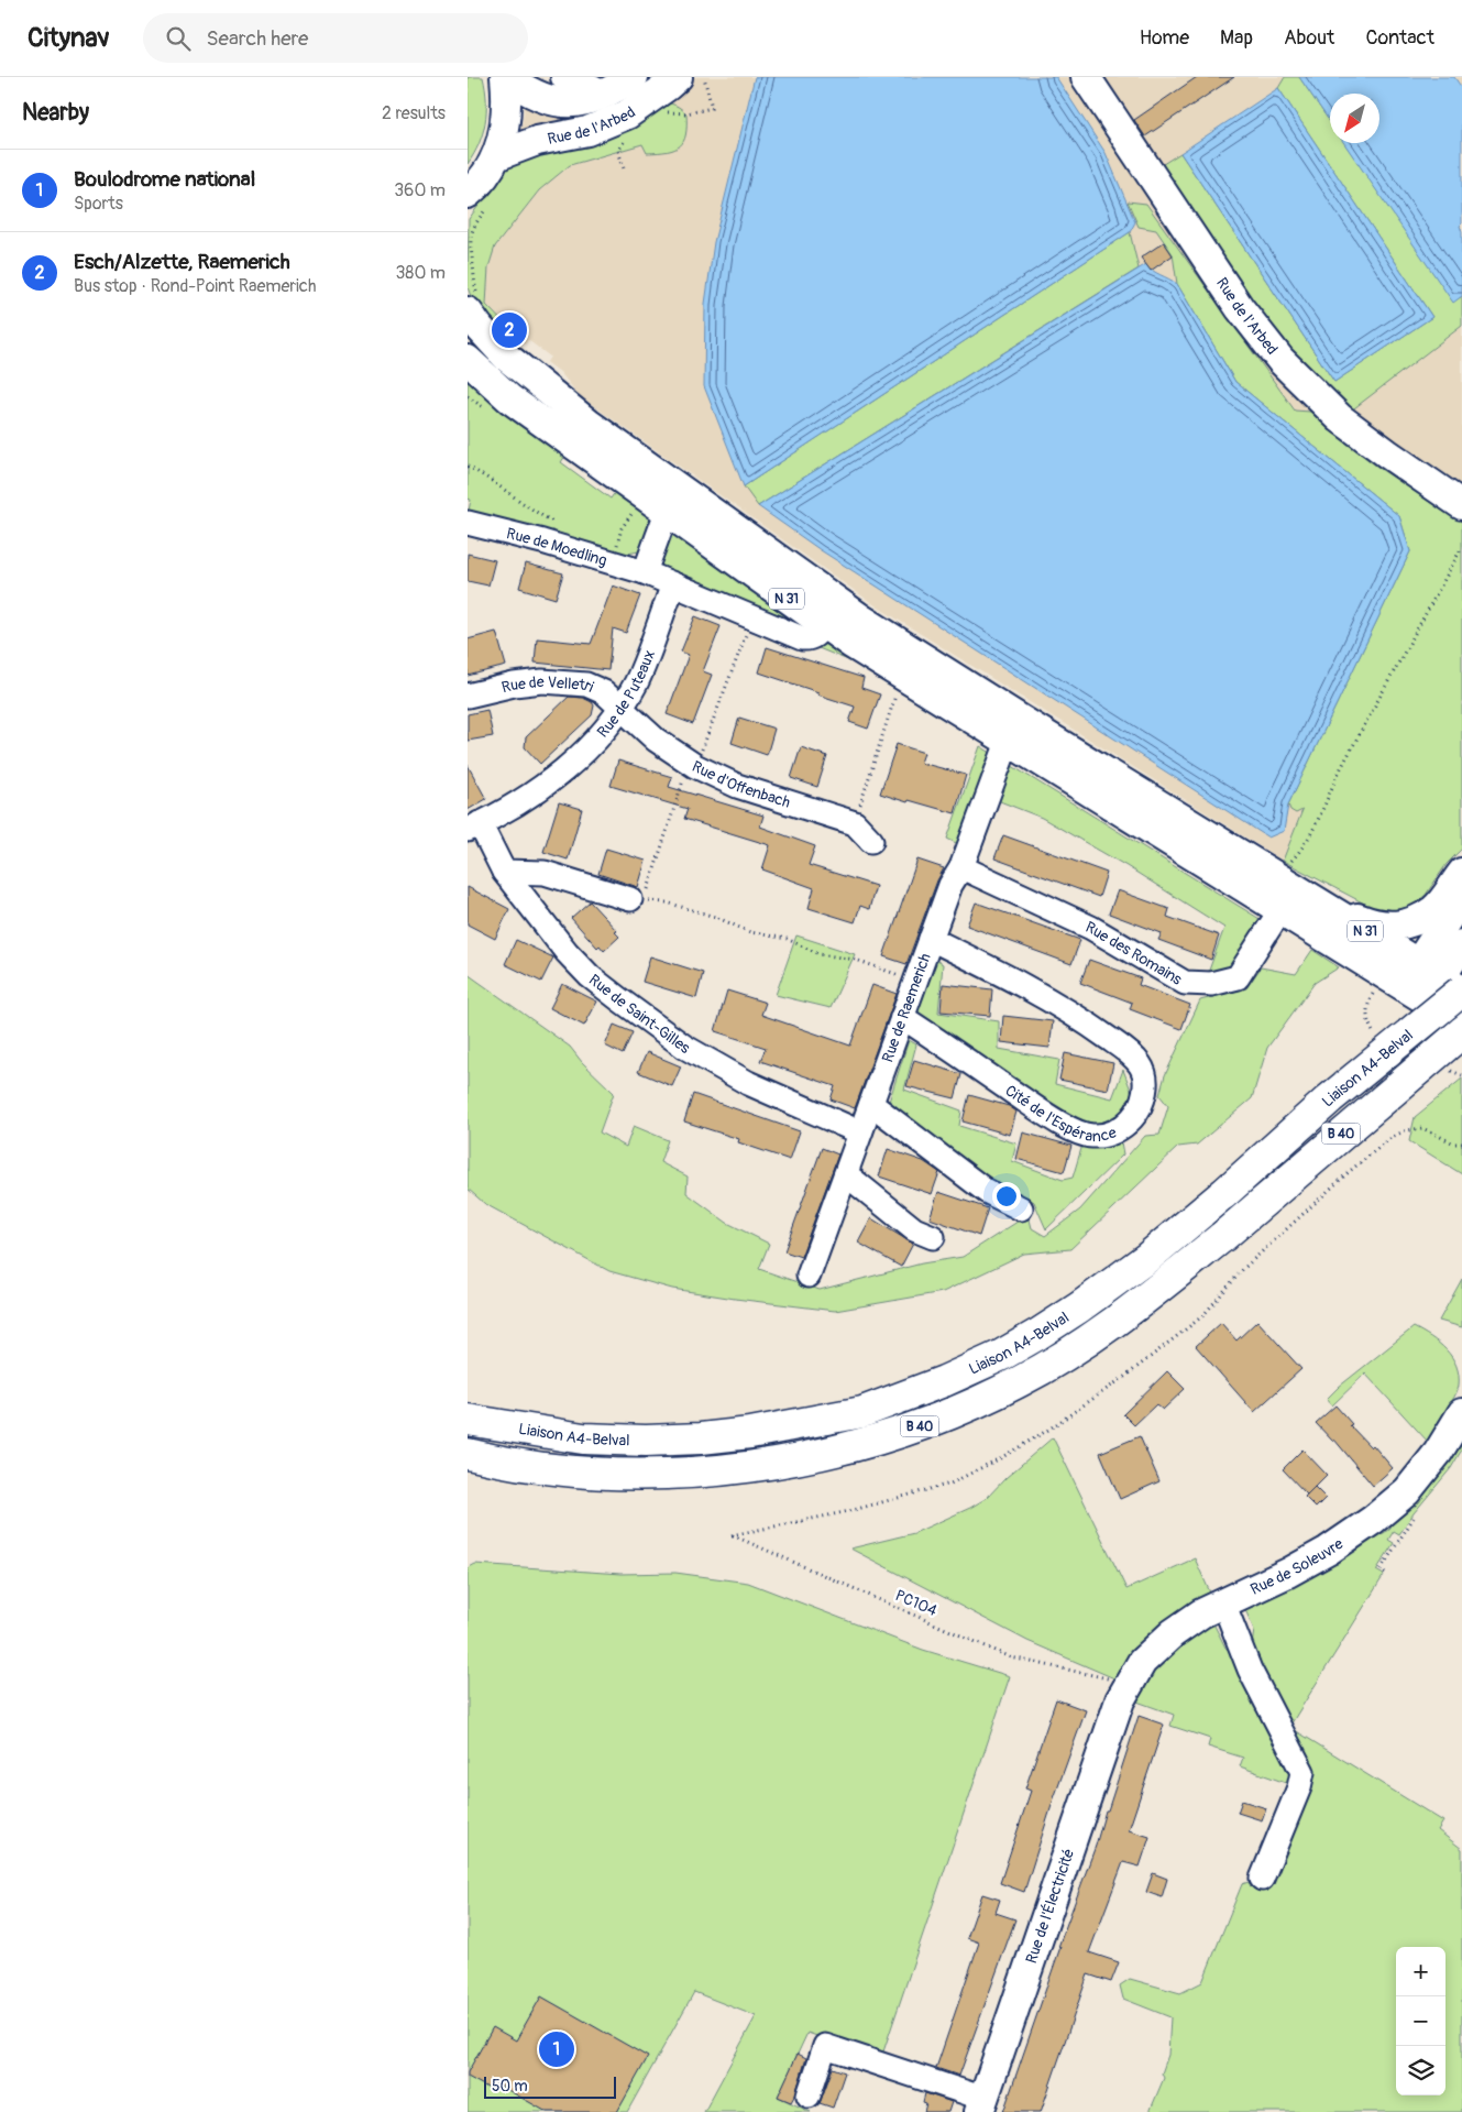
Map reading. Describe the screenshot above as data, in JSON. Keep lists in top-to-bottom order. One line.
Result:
{"streets":{"highway":["Liaison A4-Belval","B 40"],"main road":["Rue de l'Arbed","N 31","Rue de Soleuvre","Rue de l'Électricité"],"street":["Rue de Moedling","Rue de Velletri","Rue de Puteaux","Rue d'Offenbach","Rue des Romains","Rue de Raemerich","Rue de Saint-Gilles","Cité de l'Espérance"],"path":["PC104"]},"crossings":[["N 31","Rue des Romains"],["N 31","Rue de Raemerich"],["N 31","Liaison A4-Belval"],["Rue de Velletri","Rue de Puteaux"],["Rue de Velletri","Rue d'Offenbach"],["Rue de Puteaux","Rue d'Offenbach"],["Rue de Puteaux","Rue de Saint-Gilles"],["Rue des Romains","Rue de Raemerich"],["Rue de Raemerich","Rue de Saint-Gilles"],["Rue de Raemerich","Cité de l'Espérance"],["Liaison A4-Belval","B 40"],["Rue de Soleuvre","Rue de l'Électricité"]],"scale_bar":"50 m","north":"bottom left","page":{"header":"Citynav","search":"Search here","nav":["Home","Map","About","Contact"],"heading":["Nearby","2 results"],"list":[{"mark":"1","name":"Boulodrome national","note":"Sports","value":"360 m"},{"mark":"2","name":"Esch/Alzette, Raemerich","note":"Bus stop · Rond-Point Raemerich","value":"380 m"}],"pins":["2","1"],"map_buttons":["+","−"],"scale":"50 m"}}
